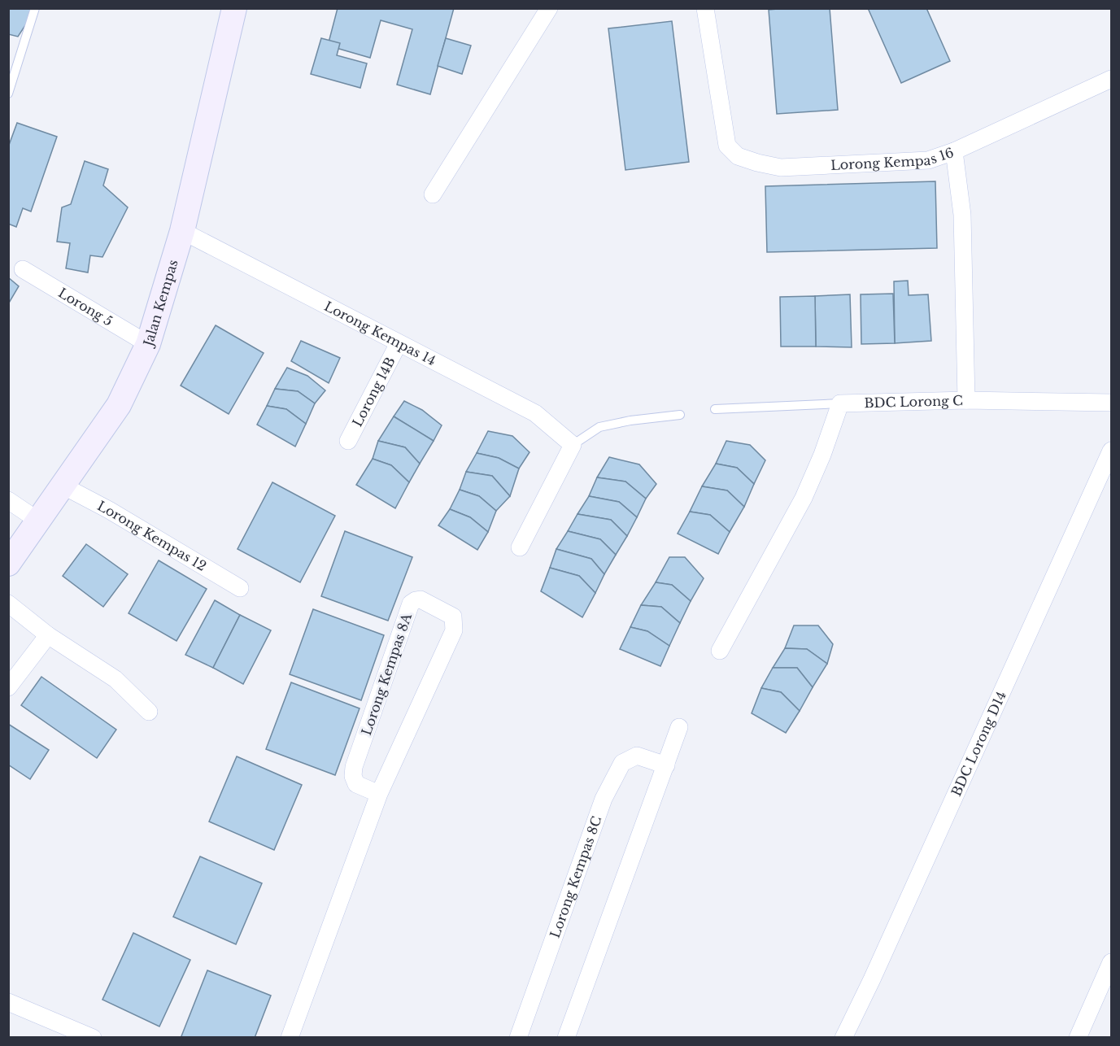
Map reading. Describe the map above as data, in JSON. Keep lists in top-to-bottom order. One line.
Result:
{"streets":{"street":["Lorong Kempas 16","Jalan Kempas","Lorong 5","Lorong Kempas 14","Lorong 14B","BDC Lorong C","Lorong Kempas 12","Lorong Kempas 8A","BDC Lorong D14","Lorong Kempas 8C"]},"crossings":[["Lorong Kempas 16","BDC Lorong C"],["Jalan Kempas","Lorong 5"],["Jalan Kempas","Lorong Kempas 14"],["Jalan Kempas","Lorong Kempas 12"],["Lorong Kempas 14","Lorong 14B"]]}
